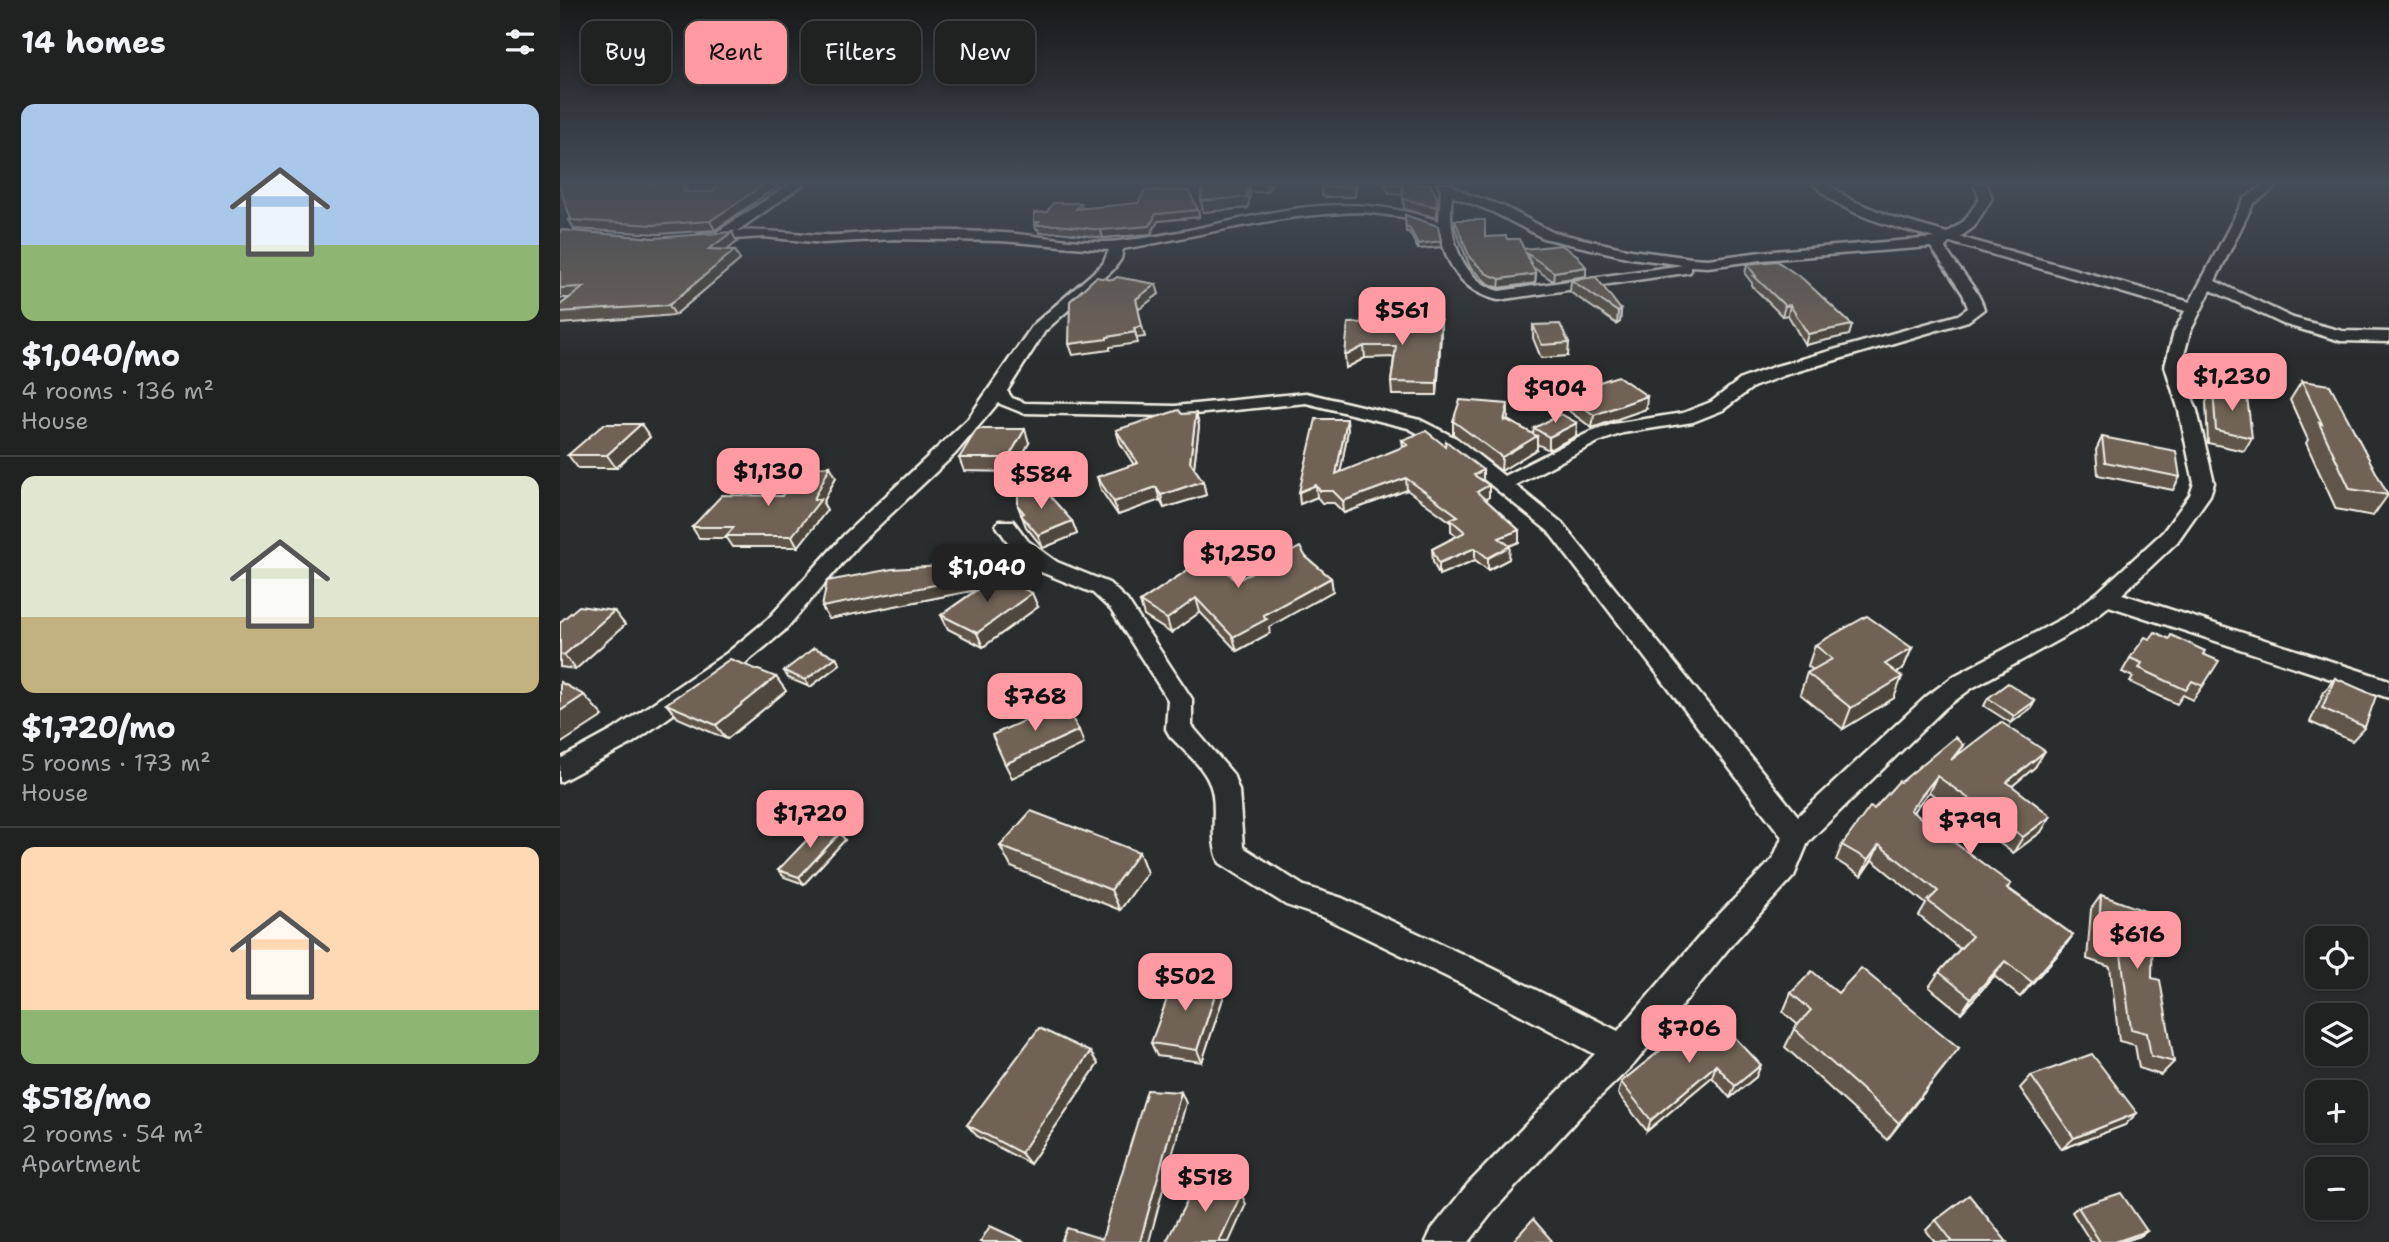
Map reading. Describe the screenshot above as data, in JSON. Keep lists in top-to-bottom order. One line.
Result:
{"page":{"heading":"14 homes","chip":["Buy","Rent","Filters","New"],"list":[{"name":"$1,040/mo","note":"4 rooms · 136 m² · House"},{"name":"$1,720/mo","note":"5 rooms · 173 m² · House"},{"name":"$518/mo","note":"2 rooms · 54 m² · Apartment"}],"price":["$561","$1,230","$904","$1,130","$584","$1,250","$1,040","$768","$1,720","$799","$616","$502","$706","$518"],"map_buttons":["+","−"]}}
